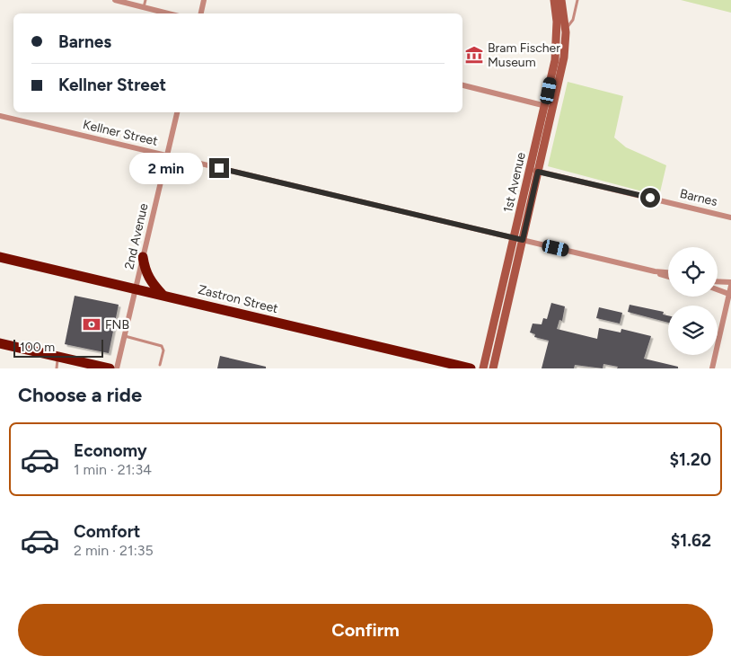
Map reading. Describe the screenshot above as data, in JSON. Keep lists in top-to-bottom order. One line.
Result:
{"streets":{"highway":["Zastron Street"],"street":["Kellner Street","1st Avenue","Barnes","2nd Avenue"]},"crossings":[["Kellner Street","1st Avenue"],["Kellner Street","2nd Avenue"],["1st Avenue","Barnes"],["2nd Avenue","Zastron Street"]],"places":{"museum":["Bram Fischer Museum"],"bank":["FNB"]},"scale_bar":"100 m","page":{"banner":["Barnes","Kellner Street"],"bubble":"2 min","scale":"100 m","heading":"Choose a ride","list":[{"name":"Economy","note":"1 min · 21:34","value":"$1.20"},{"name":"Comfort","note":"2 min · 21:35","value":"$1.62"}],"buttons":"Confirm"}}
